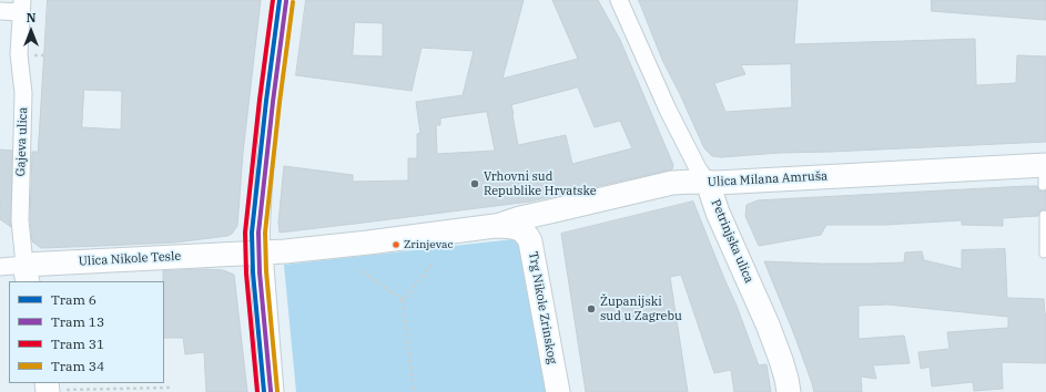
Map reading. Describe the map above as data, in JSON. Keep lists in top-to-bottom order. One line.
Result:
{"streets":{"street":["Gajeva ulica","Ulica Milana Amruša","Petrinjska ulica","Ulica Nikole Tesle","Trg Nikole Zrinskog"]},"crossings":[["Gajeva ulica","Ulica Nikole Tesle"],["Ulica Milana Amruša","Petrinjska ulica"],["Ulica Milana Amruša","Trg Nikole Zrinskog"],["Ulica Nikole Tesle","Trg Nikole Zrinskog"]],"places":["Vrhovni sud Republike Hrvatske","Zrinjevac","Županijski sud u Zagrebu"],"lines":["tram line 6","tram line 31","tram line 13","tram line 34"],"legend":["Tram 6","Tram 13","Tram 31","Tram 34"],"north":"top"}
